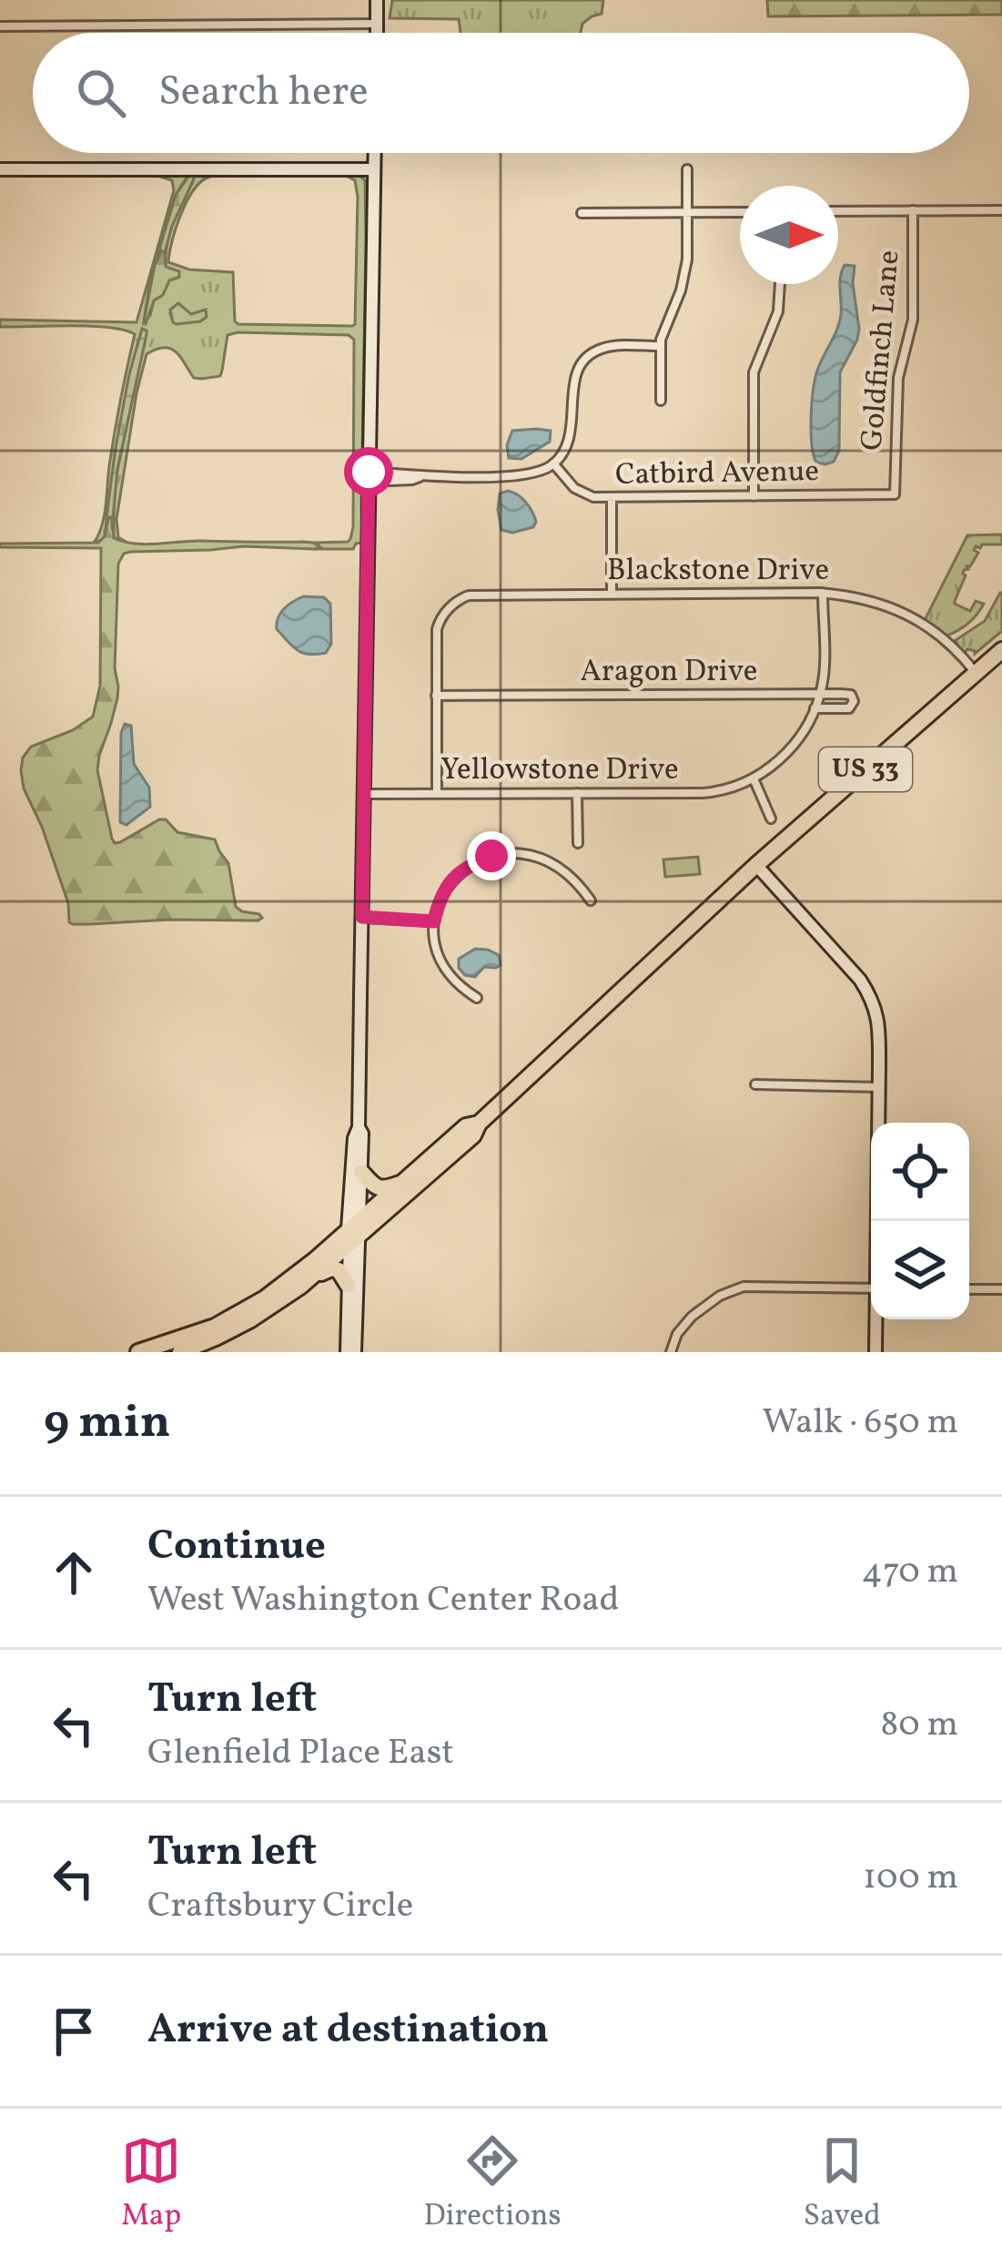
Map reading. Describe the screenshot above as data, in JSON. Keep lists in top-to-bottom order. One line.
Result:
{"streets":{"highway":["US 33"],"street":["Goldfinch Lane","Catbird Avenue","Blackstone Drive","Aragon Drive","Yellowstone Drive"]},"crossings":[["Goldfinch Lane","Catbird Avenue"],["Blackstone Drive","Aragon Drive"],["Blackstone Drive","US 33"]],"north":"right","page":{"search":"Search here","heading":["9 min","Walk · 650 m"],"list":[["Continue","West Washington Center Road","470 m"],["Turn left","Glenfield Place East","80 m"],["Turn left","Craftsbury Circle","100 m"],"Arrive at destination"],"nav":["Map","Directions","Saved"]}}
